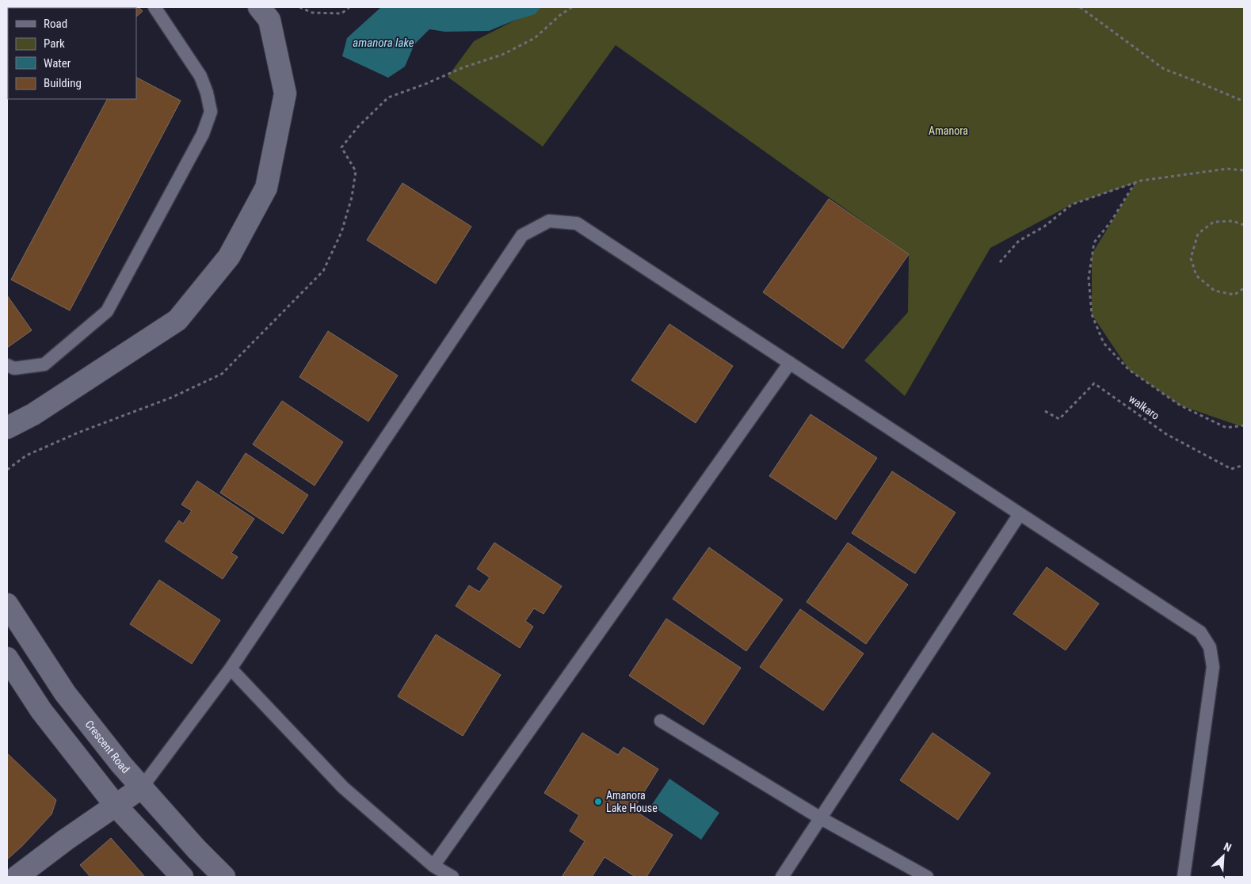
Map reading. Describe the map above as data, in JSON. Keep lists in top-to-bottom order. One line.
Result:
{"streets":{"street":["Crescent Road"],"path":["walkaro"]},"water":["amanora lake"],"parks":["Amanora"],"places":["Amanora Lake House"],"legend":["Road","Park","Water","Building"],"north":"top right"}
